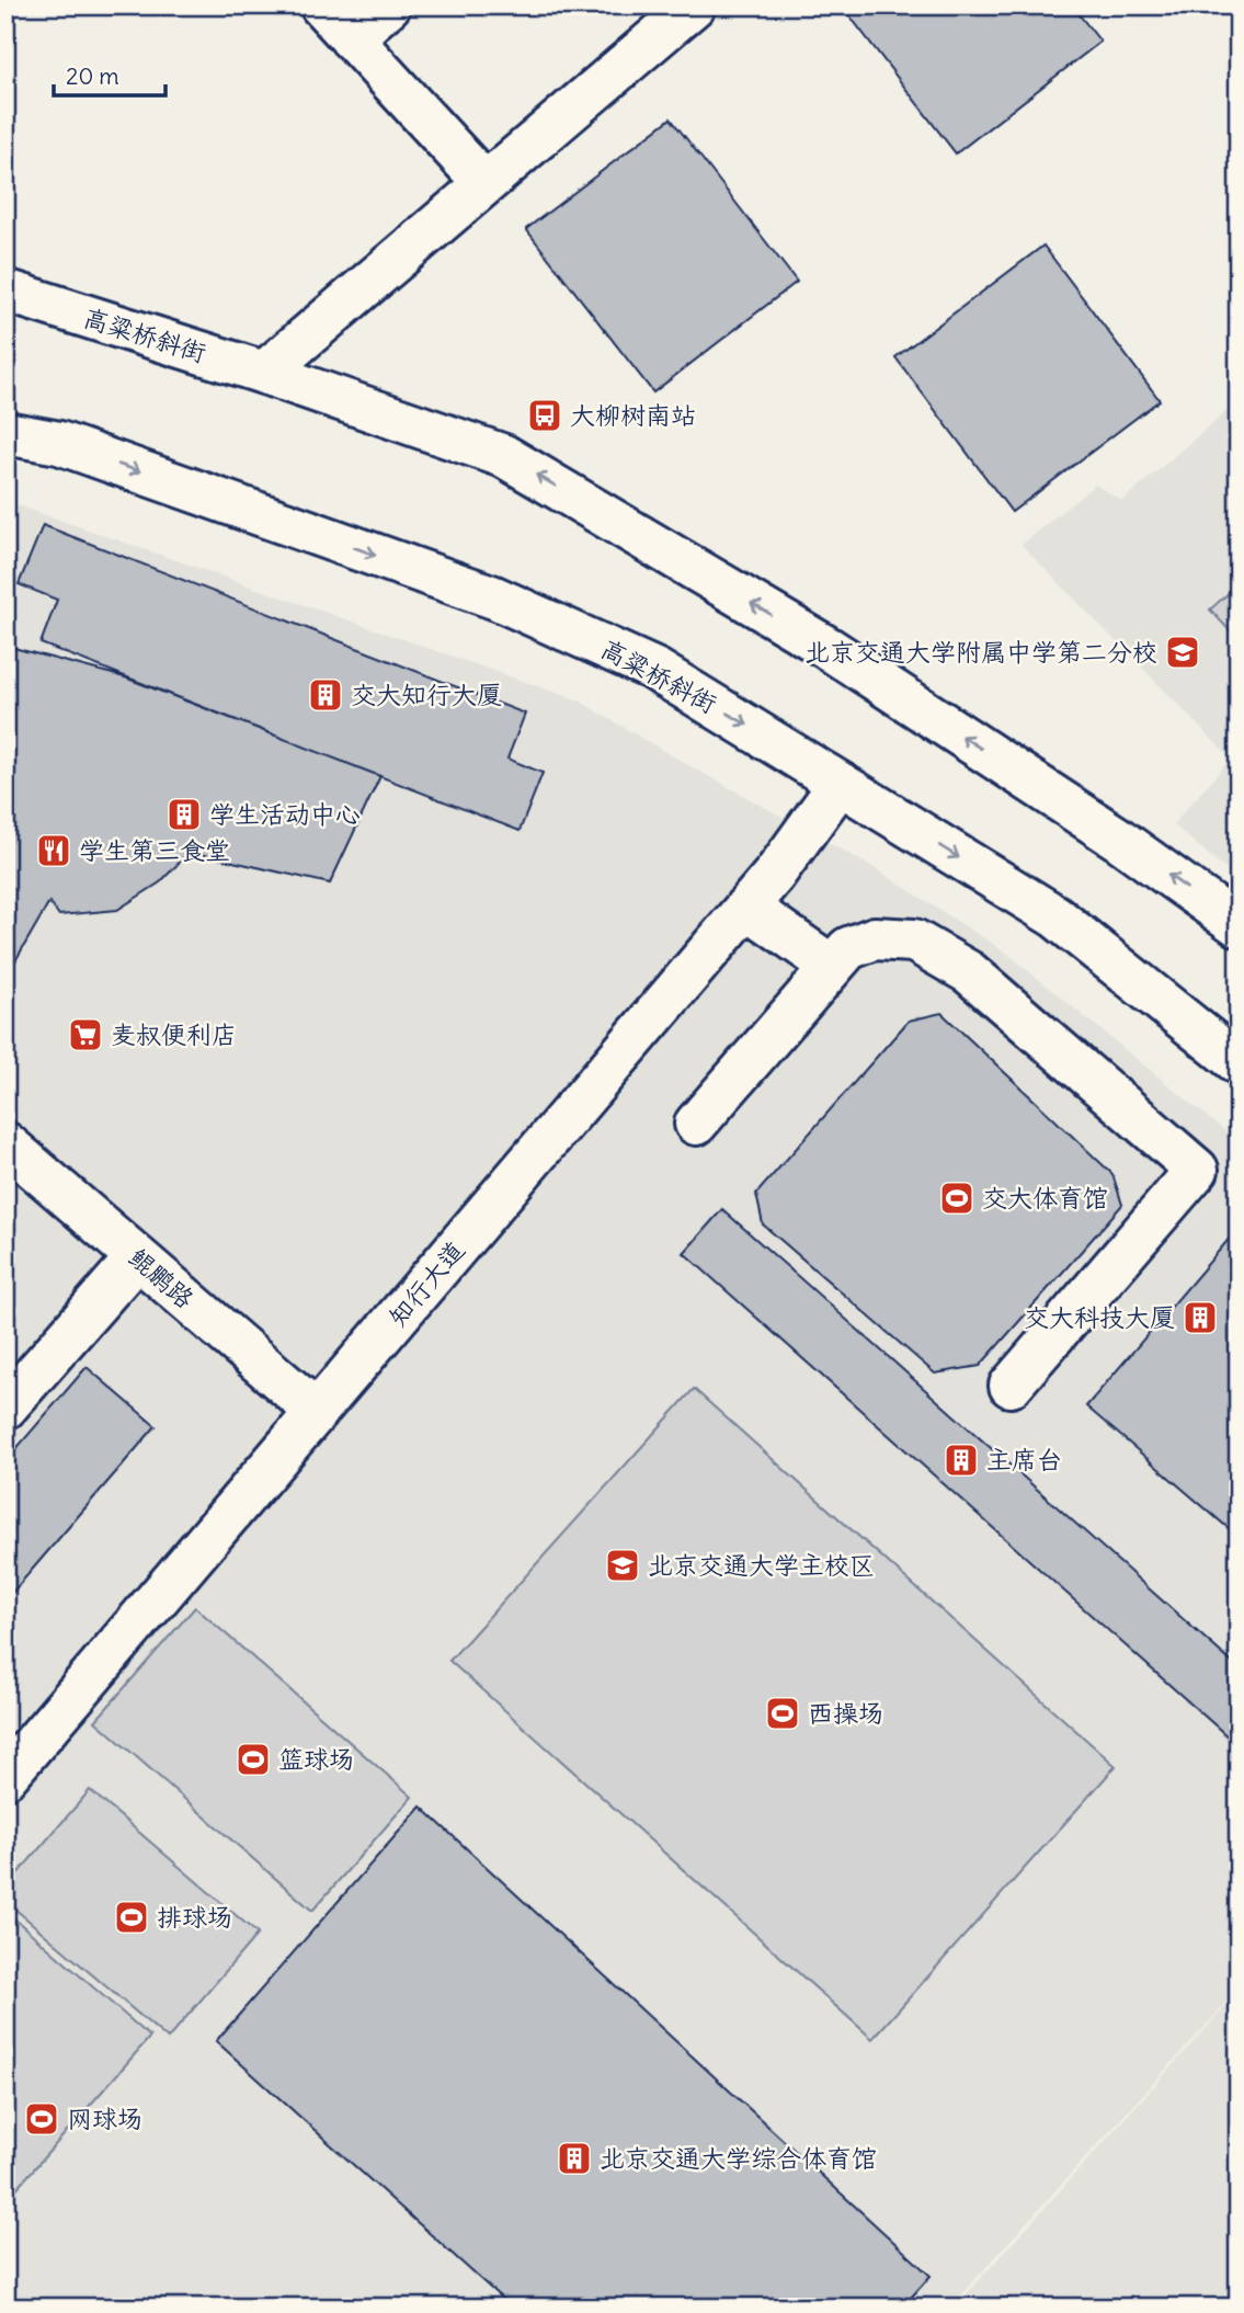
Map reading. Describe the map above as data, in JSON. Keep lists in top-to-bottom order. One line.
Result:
{"streets":{"main road":["高粱桥斜街","鲲鹏路","知行大道"]},"crossings":[["高粱桥斜街","知行大道"],["鲲鹏路","知行大道"]],"places":{"bus stop":["大柳树南站"],"school or university":["北京交通大学附属中学第二分校","北京交通大学主校区"],"building":["交大知行大厦","学生活动中心","交大科技大厦","主席台","北京交通大学综合体育馆"],"restaurant":["学生第三食堂"],"supermarket":["麦叔便利店"],"sports":["交大体育馆","西操场","篮球场","排球场","网球场"]},"scale_bar":"20 m"}
